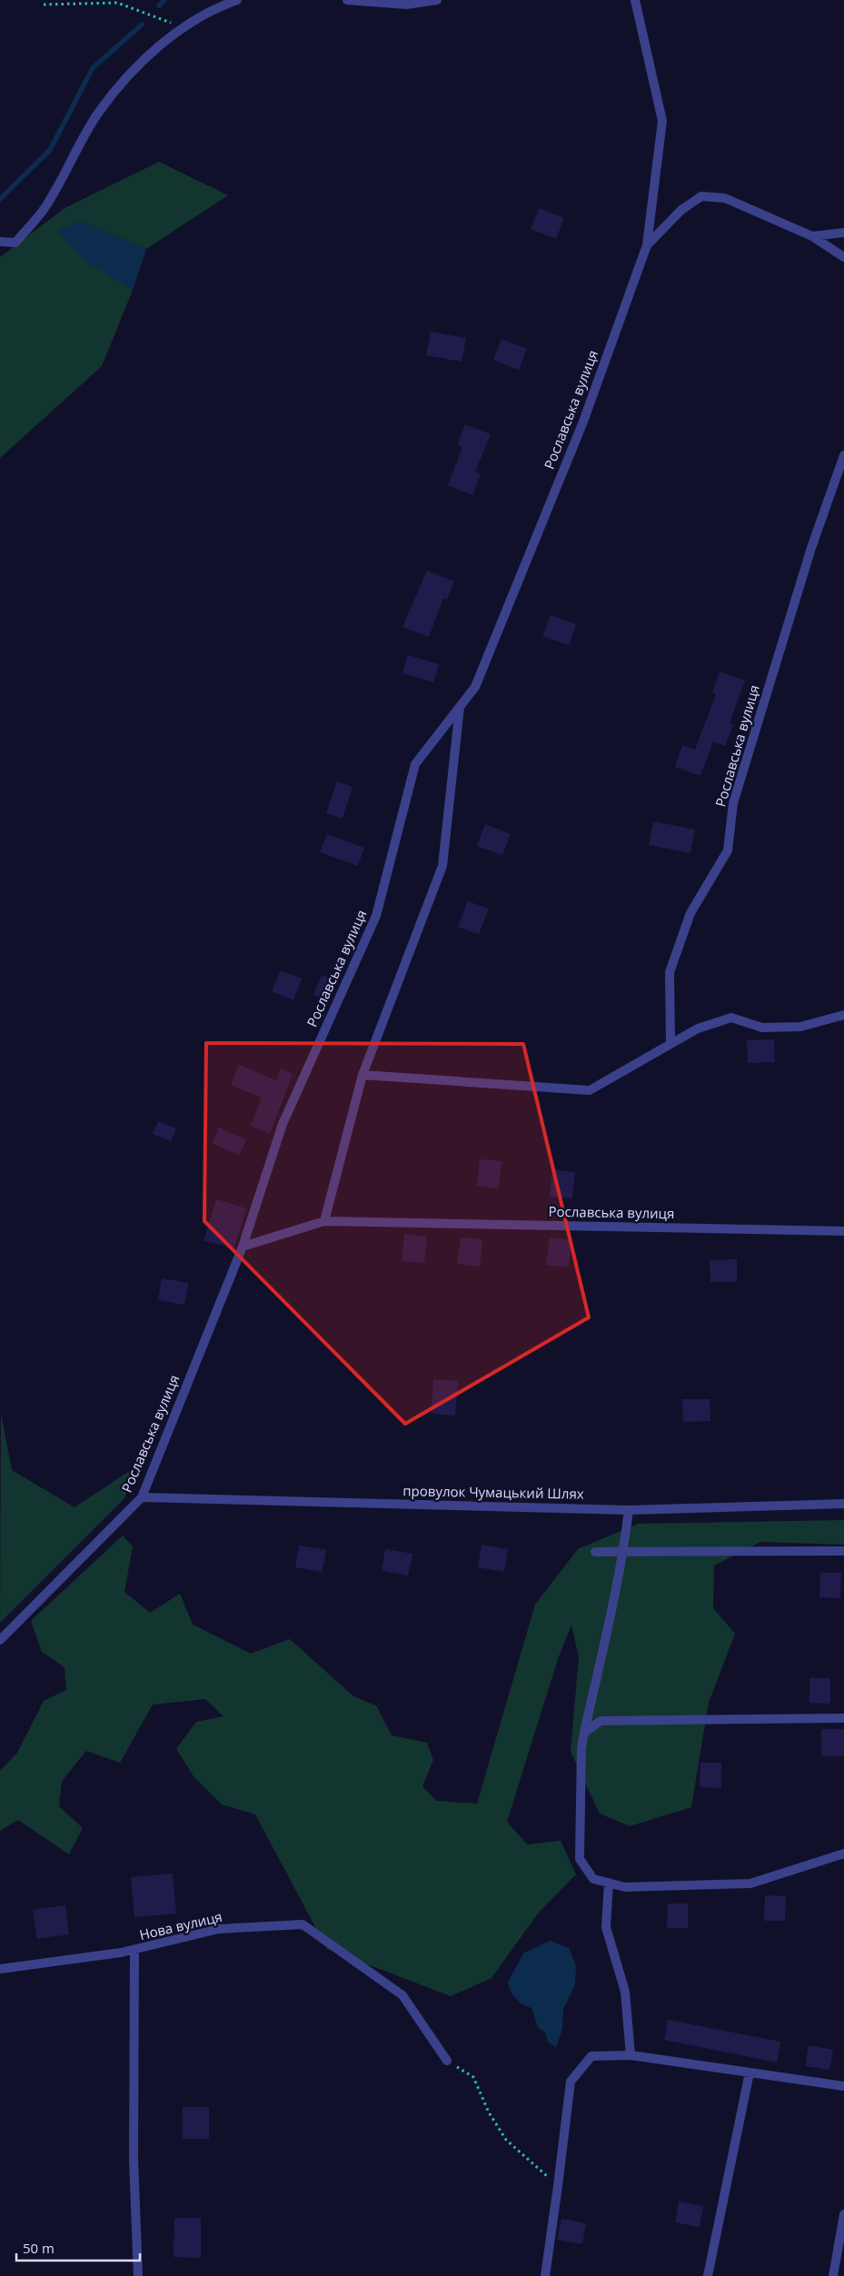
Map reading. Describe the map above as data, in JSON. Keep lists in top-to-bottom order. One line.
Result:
{"streets":{"street":["Рославська вулиця","провулок Чумацький Шлях","Нова вулиця"]},"crossings":[["Рославська вулиця","провулок Чумацький Шлях"]],"scale_bar":"50 m"}
